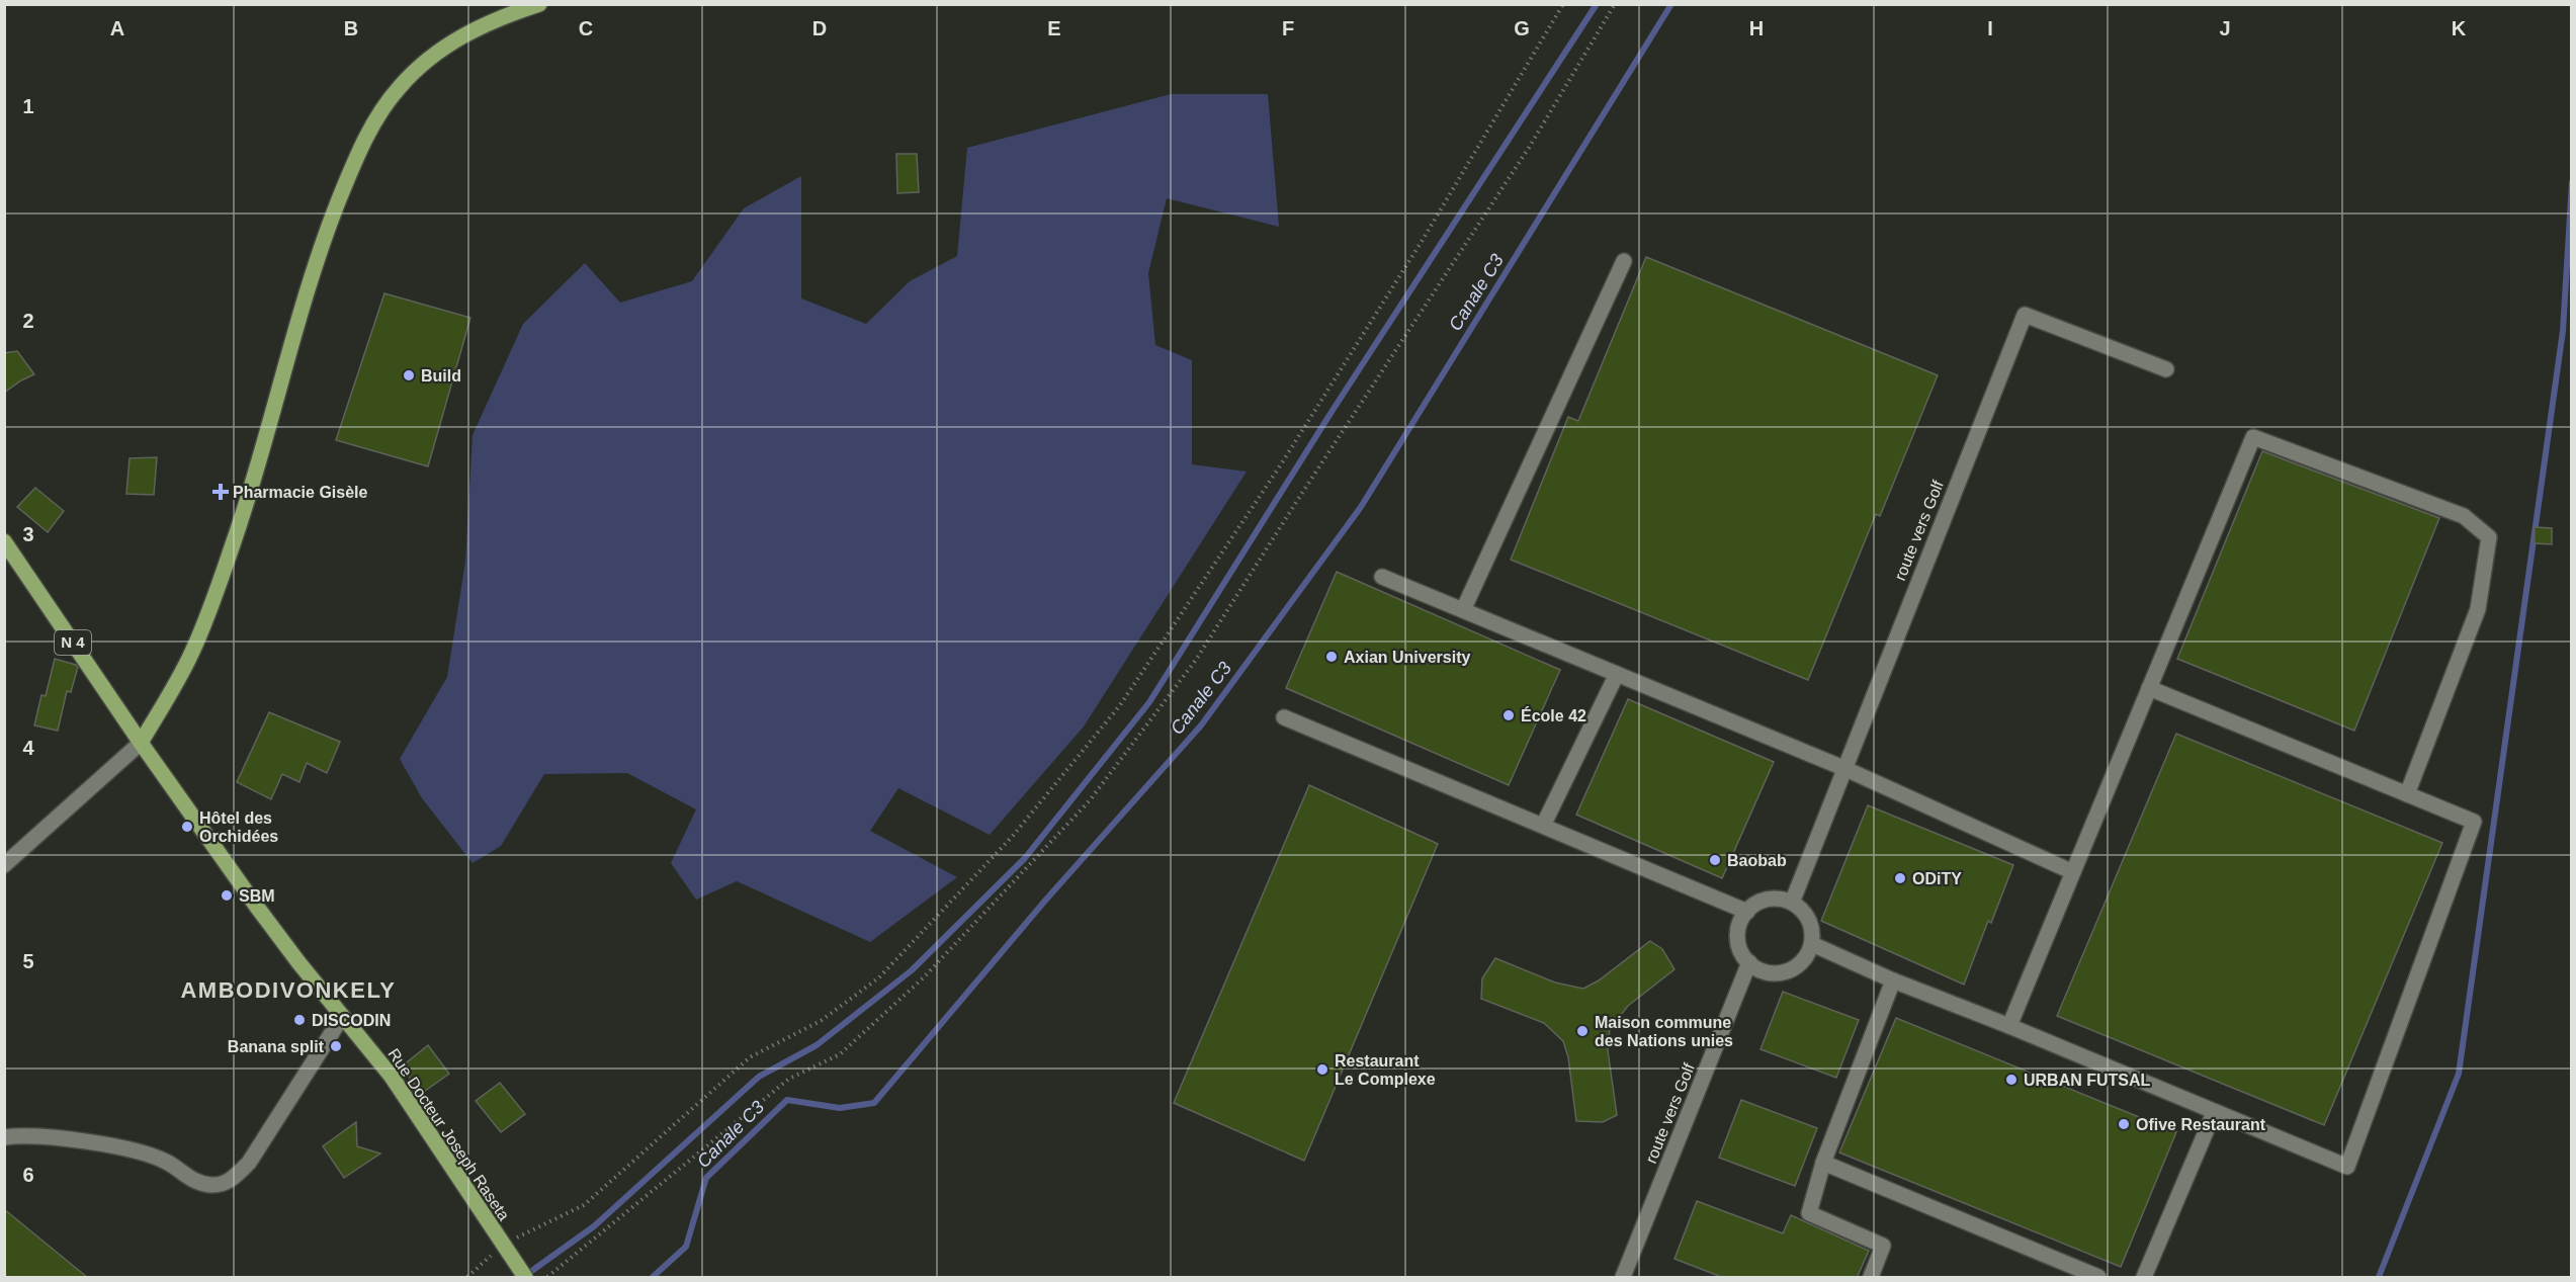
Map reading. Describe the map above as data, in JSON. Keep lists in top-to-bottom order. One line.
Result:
{"streets":{"main road":["N 4","Rue Docteur Joseph Raseta"],"street":["route vers Golf"]},"crossings":[["N 4","Rue Docteur Joseph Raseta"]],"districts":["AMBODIVONKELY"],"water":["Canale C3"],"places":{"other":["Build","Axian University","École 42","Hôtel des Orchidées","Baobab","ODiTY","SBM","DISCODIN","Maison commune des Nations unies","Banana split","Restaurant Le Complexe","URBAN FUTSAL","Ofive Restaurant"],"health":["Pharmacie Gisèle"]},"grid":{"columns":["A","B","C","D","E","F","G","H","I","J","K"],"rows":["1","2","3","4","5","6"]}}
